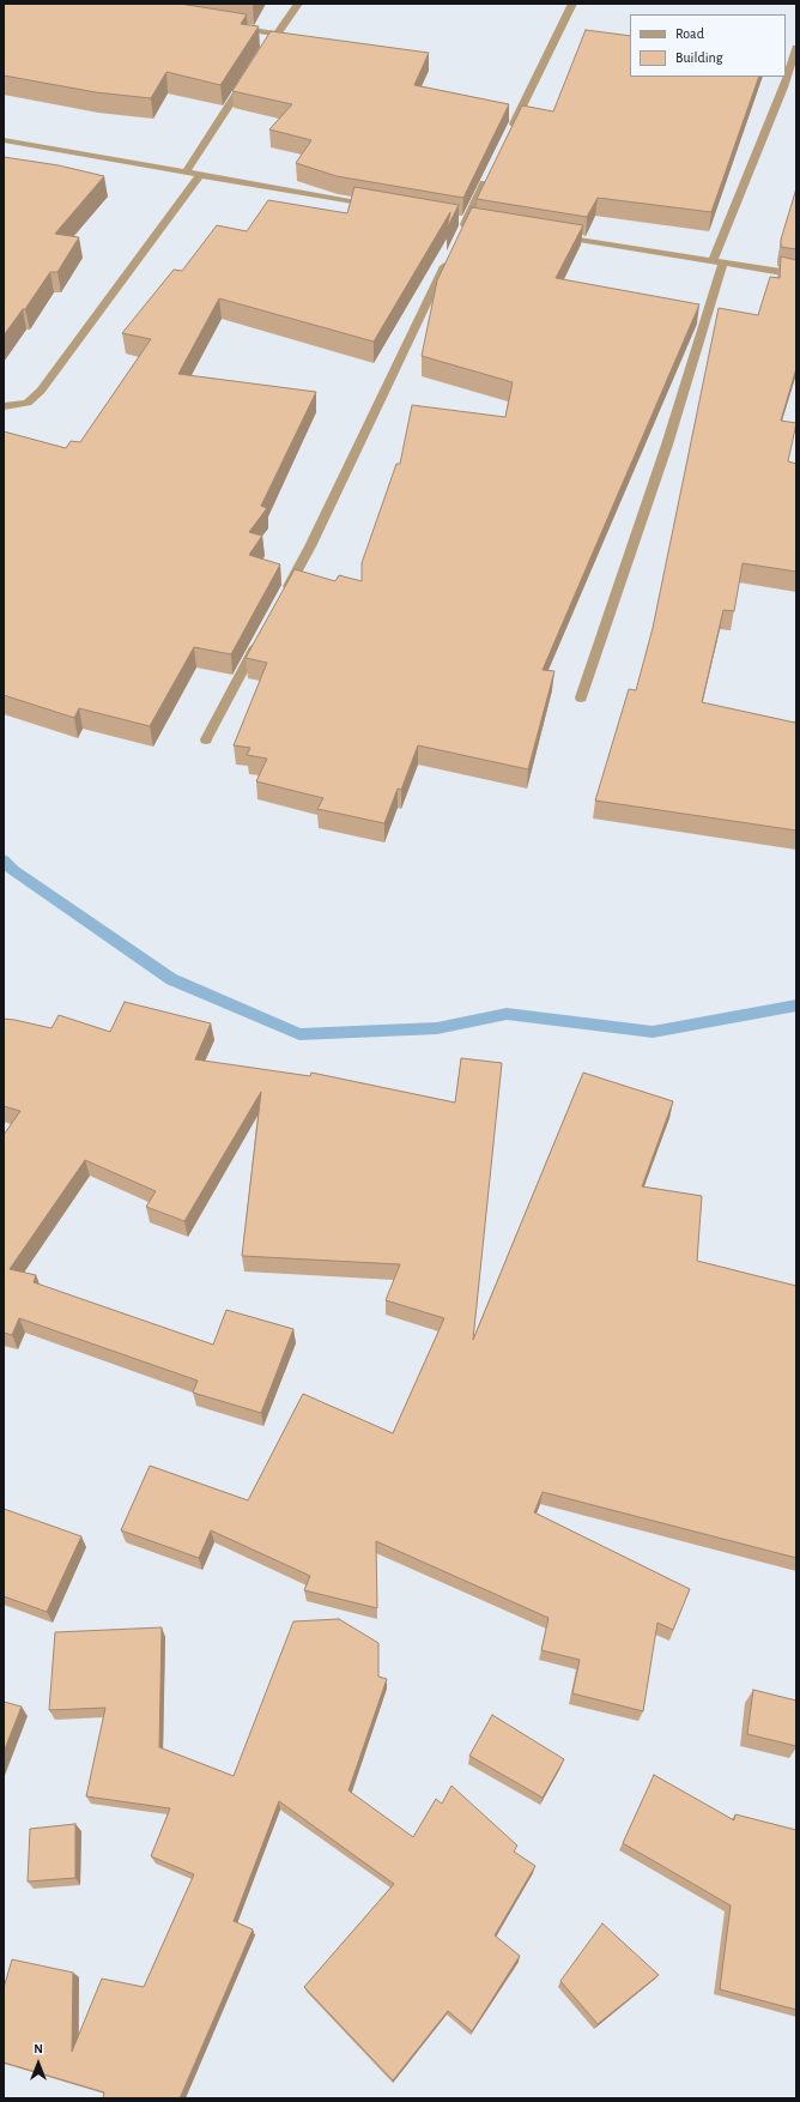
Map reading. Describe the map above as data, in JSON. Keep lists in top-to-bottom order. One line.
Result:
{"legend":["Road","Building"],"north":"top"}
